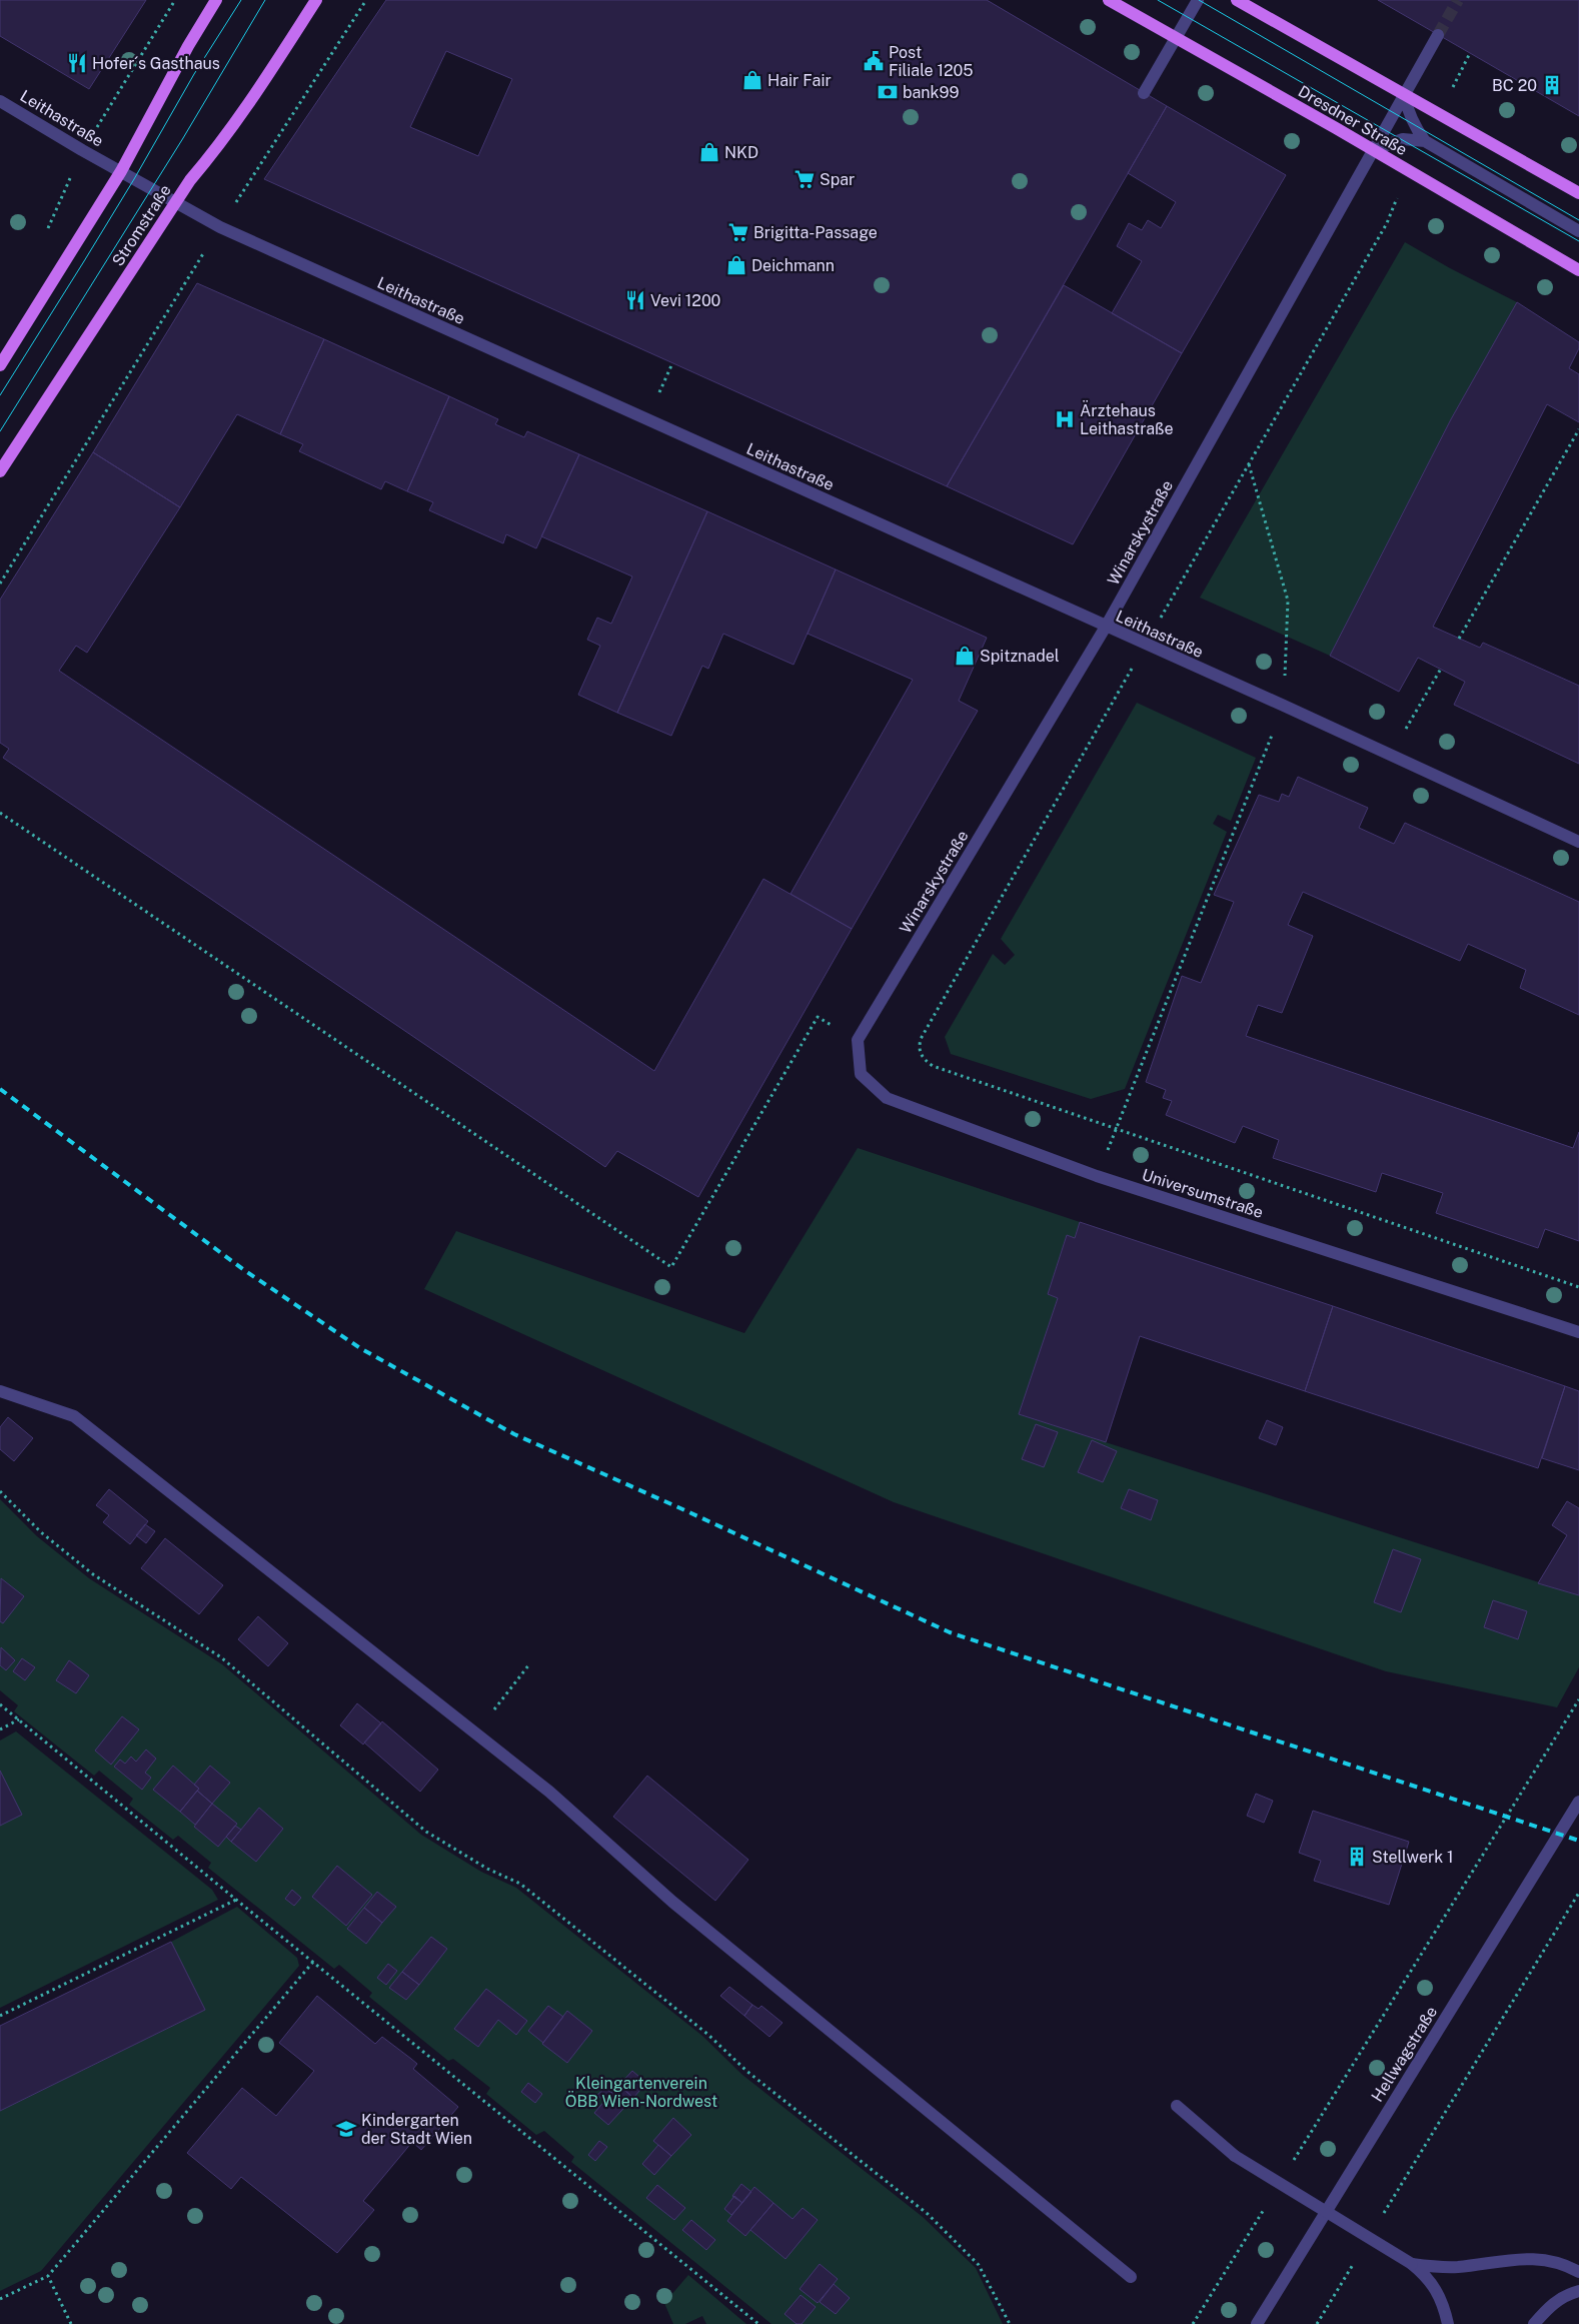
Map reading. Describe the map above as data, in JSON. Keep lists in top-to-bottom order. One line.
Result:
{"streets":{"main road":["Dresdner Straße","Stromstraße"],"street":["Leithastraße","Winarskystraße","Universumstraße","Hellwagstraße"]},"crossings":[["Leithastraße","Stromstraße"],["Leithastraße","Winarskystraße"],["Dresdner Straße","Winarskystraße"],["Winarskystraße","Universumstraße"]],"parks":["Kleingartenverein ÖBB Wien-Nordwest"],"places":{"public building":["Post Filiale 1205"],"restaurant":["Hofer´s Gasthaus","Vevi 1200"],"shop":["Hair Fair","NKD","Deichmann","Spitznadel"],"building":["BC 20","Stellwerk 1"],"bank":["bank99"],"supermarket":["Spar","Brigitta-Passage"],"hospital":["Ärztehaus Leithastraße"],"school or university":["Kindergarten der Stadt Wien"]}}
